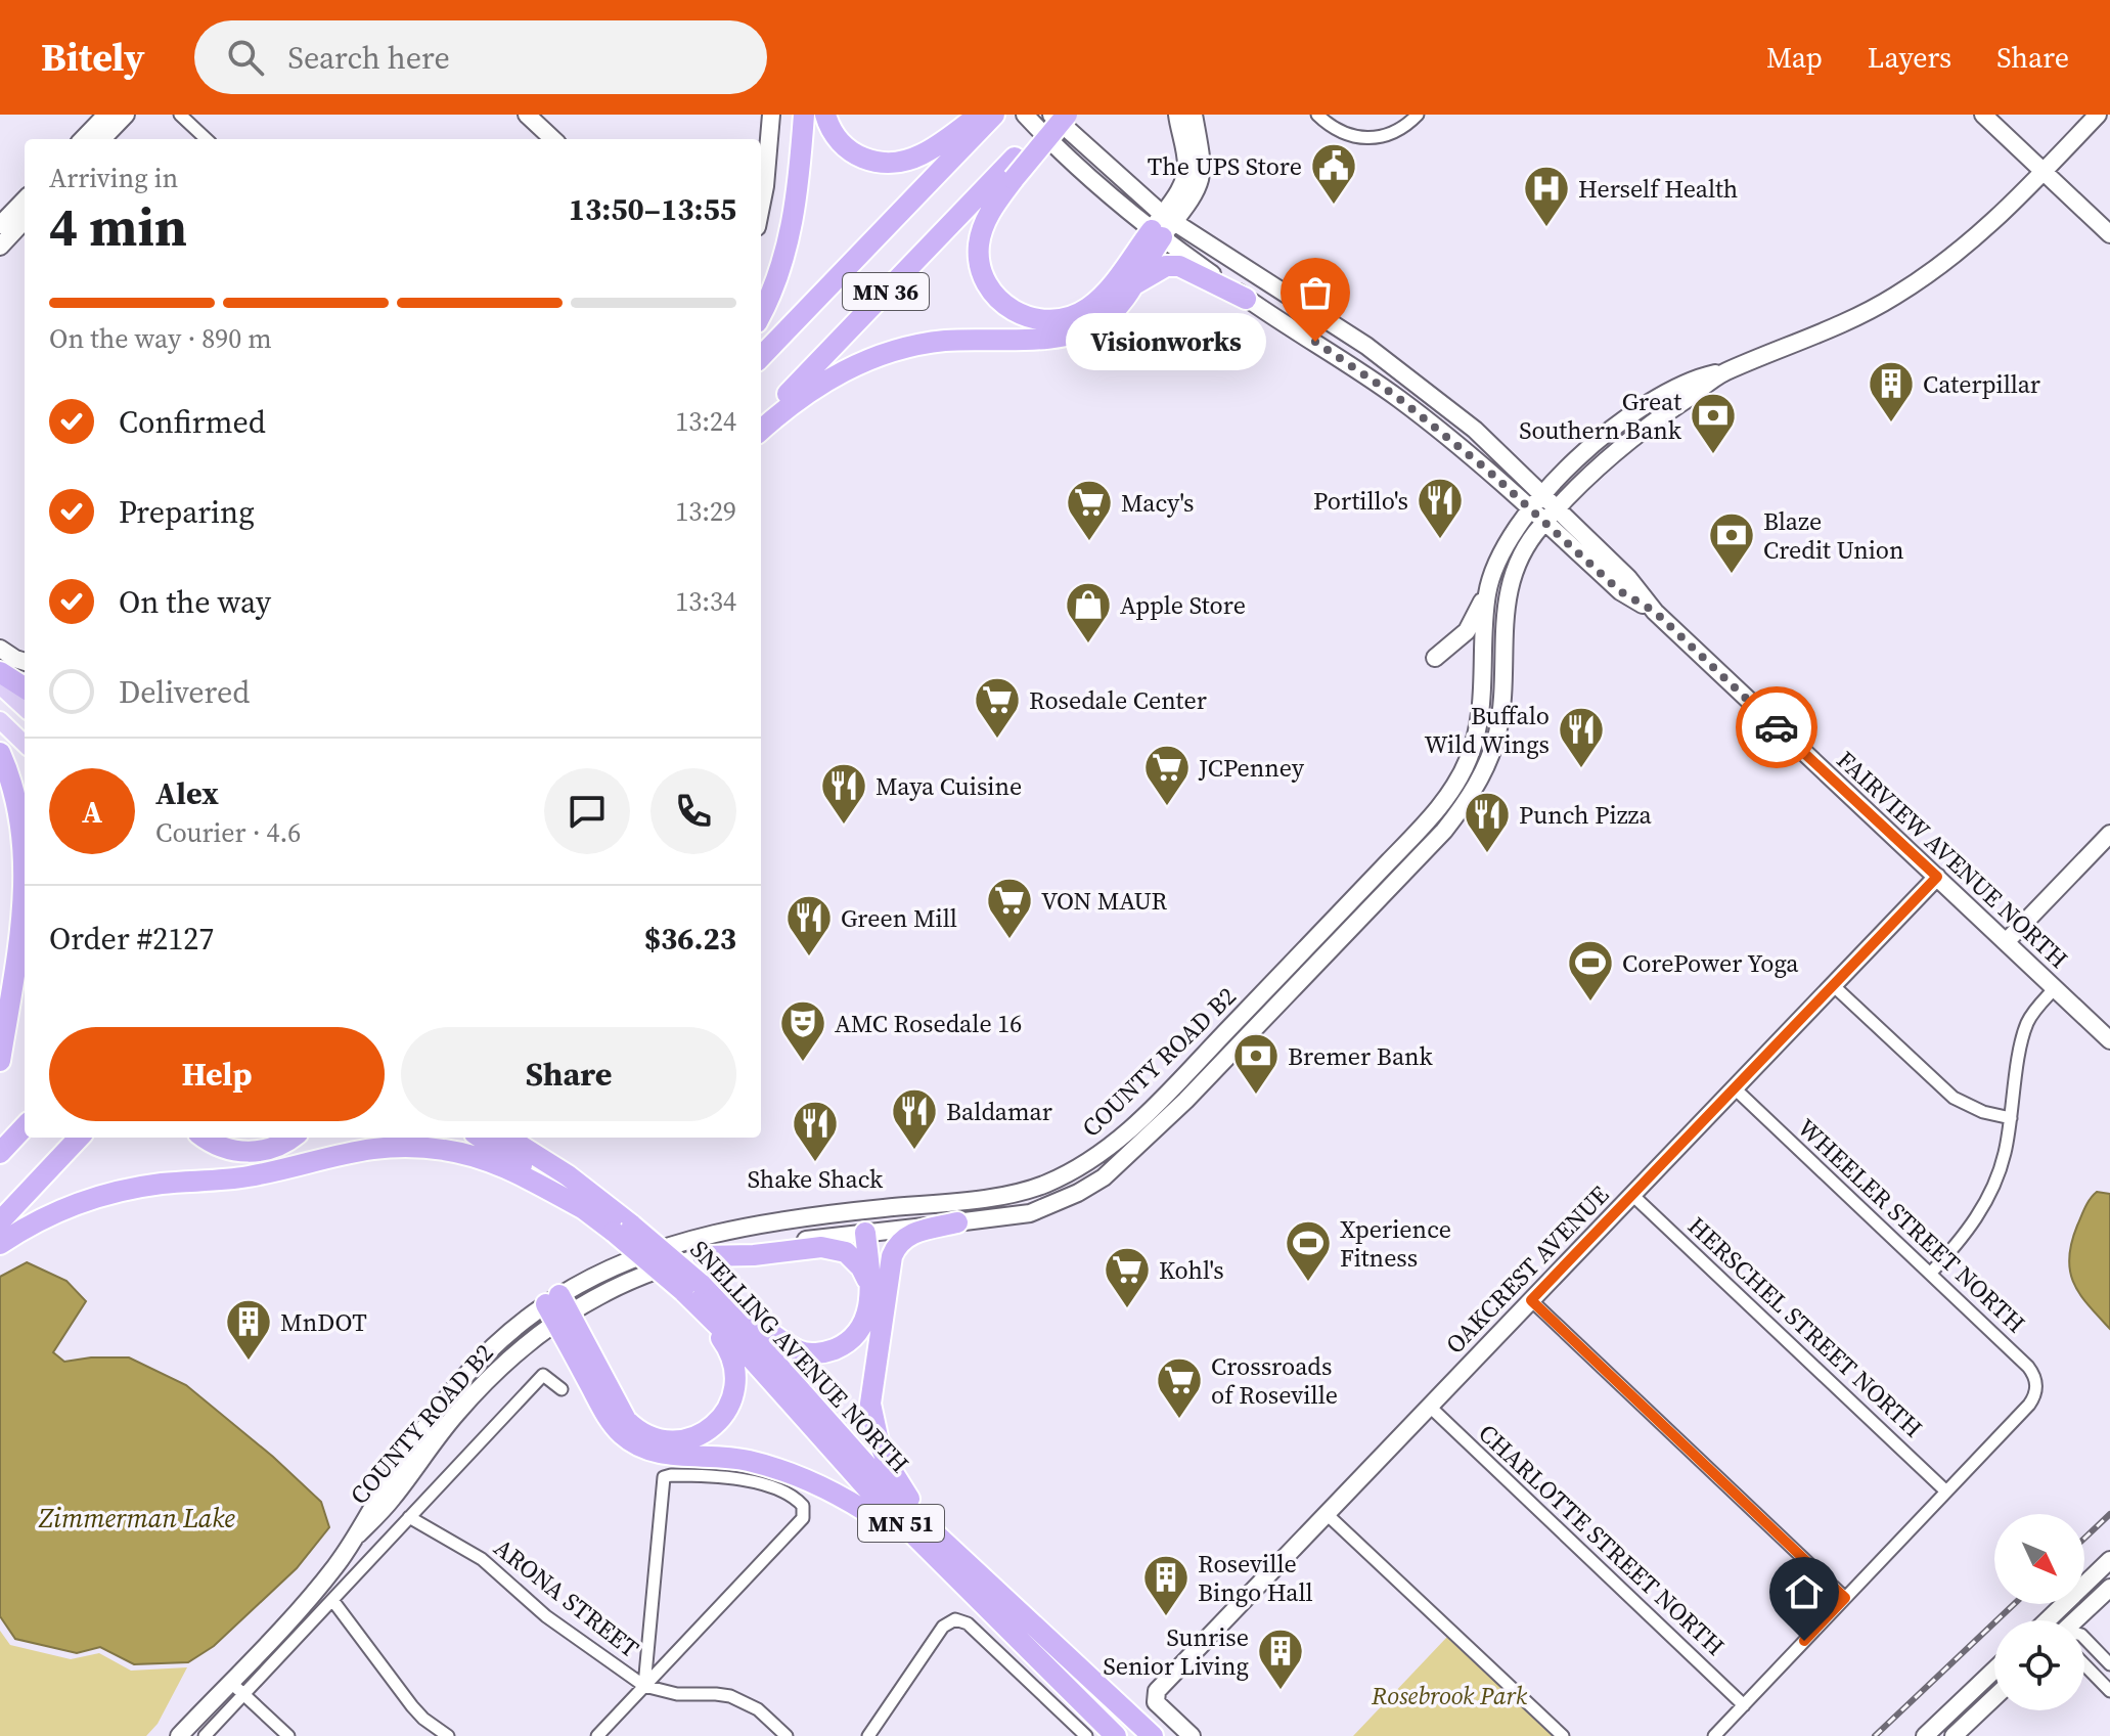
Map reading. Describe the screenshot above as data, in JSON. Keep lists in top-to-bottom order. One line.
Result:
{"streets":{"highway":["MN 36","SNELLING AVENUE NORTH","MN 51"],"street":["FAIRVIEW AVENUE NORTH","COUNTY ROAD B2","WHEELER STREET NORTH","OAKCREST AVENUE","HERSCHEL STREET NORTH","CHARLOTTE STREET NORTH","ARONA STREET"]},"crossings":[["MN 36","FAIRVIEW AVENUE NORTH"],["FAIRVIEW AVENUE NORTH","COUNTY ROAD B2"],["FAIRVIEW AVENUE NORTH","OAKCREST AVENUE"],["WHEELER STREET NORTH","OAKCREST AVENUE"],["WHEELER STREET NORTH","HERSCHEL STREET NORTH"],["OAKCREST AVENUE","HERSCHEL STREET NORTH"],["OAKCREST AVENUE","CHARLOTTE STREET NORTH"]],"water":["Zimmerman Lake"],"parks":["Rosebrook Park"],"places":{"public building":["The UPS Store"],"hospital":["Herself Health"],"other":["Visionworks"],"building":["Caterpillar","MnDOT","Roseville Bingo Hall","Sunrise Senior Living"],"bank":["Great Southern Bank","Blaze Credit Union","Bremer Bank"],"restaurant":["Portillo's","Buffalo Wild Wings","Maya Cuisine","Punch Pizza","Green Mill","Baldamar","Shake Shack"],"supermarket":["Macy's","Rosedale Center","JCPenney","VON MAUR","Kohl's","Crossroads of Roseville"],"shop":["Apple Store"],"sports":["CorePower Yoga","Xperience Fitness"],"theatre":["AMC Rosedale 16"]},"north":"bottom right","page":{"header":"Bitely","search":"Search here","nav":["Map","Layers","Share"],"heading":["4 min","Arriving in","13:50–13:55"],"panel":["Alex","Courier · 4.6","Order #2127","$36.23"],"bar":"On the way · 890 m","bubble":"Visionworks","list":[["Confirmed","13:24"],["Preparing","13:29"],["On the way","13:34"],"Delivered"],"round":"A","buttons":["Help","Share"]}}
